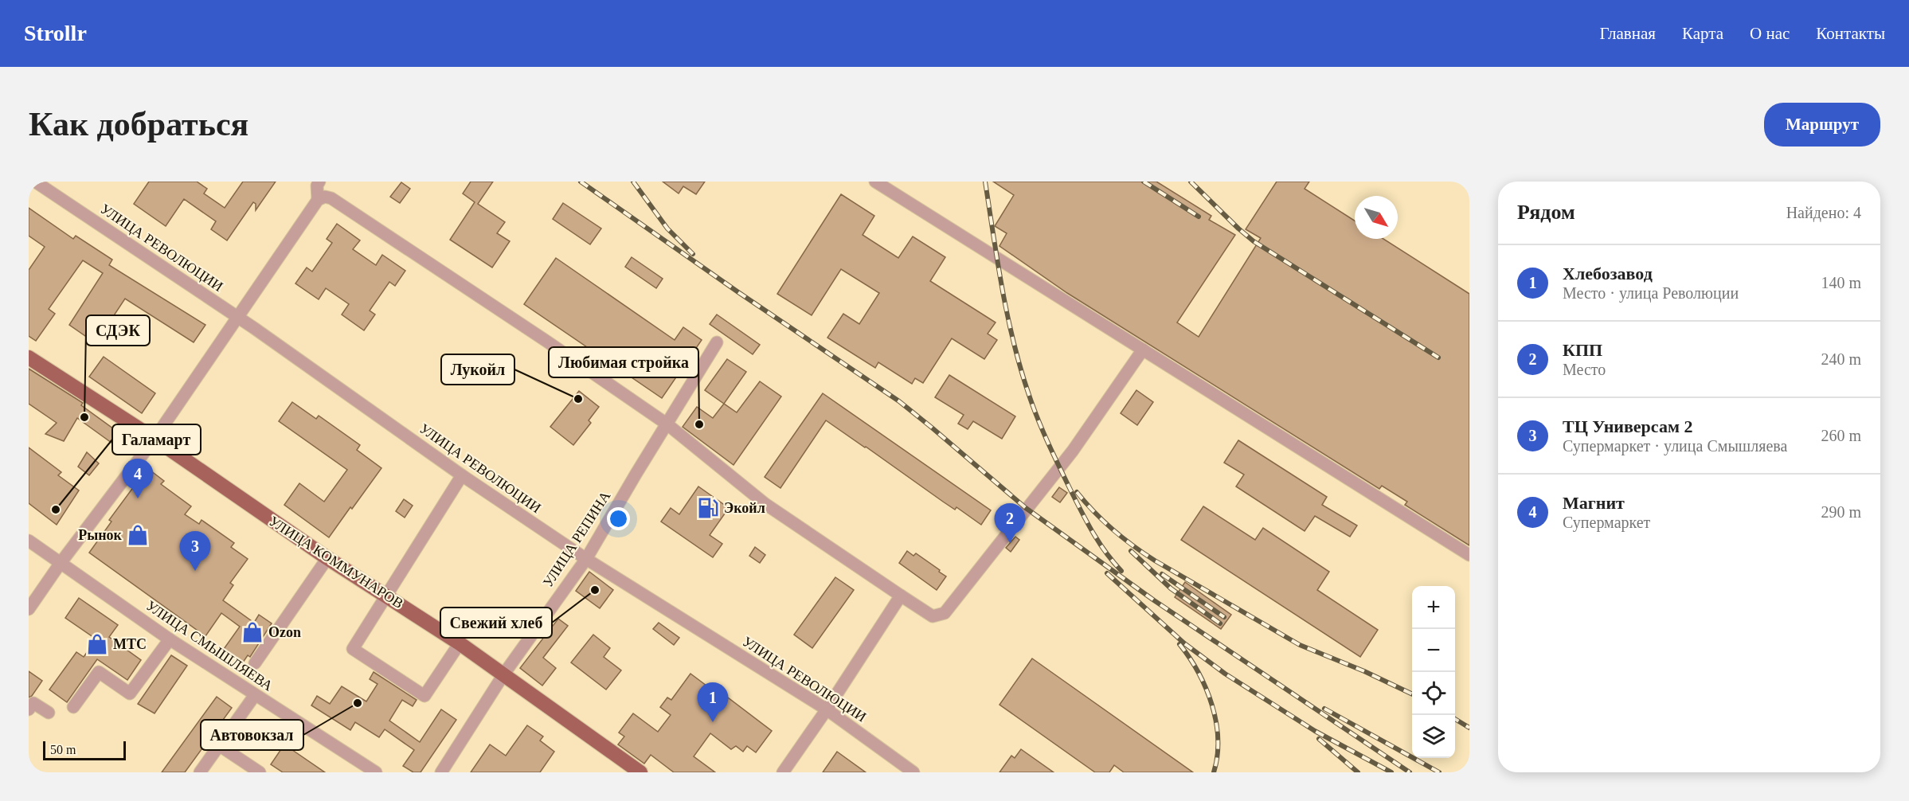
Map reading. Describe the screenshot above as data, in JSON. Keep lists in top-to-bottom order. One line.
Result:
{"streets":{"main road":["УЛИЦА КОММУНАРОВ"],"street":["УЛИЦА РЕВОЛЮЦИИ","УЛИЦА РЕПИНА","УЛИЦА СМЫШЛЯЕВА"]},"crossings":[["УЛИЦА РЕВОЛЮЦИИ","УЛИЦА РЕПИНА"],["УЛИЦА РЕПИНА","УЛИЦА КОММУНАРОВ"]],"places":{"other":["Лукойл","СДЭК","Любимая стройка","Галамарт","Свежий хлеб","Автовокзал"],"fuel station":["Экойл"],"shop":["Рынок","Ozon","МТС"]},"scale_bar":"50 m","north":"bottom right","page":{"header":"Strollr","nav":["Главная","Карта","О нас","Контакты"],"buttons":"Маршрут","title":"Как добраться","heading":["Рядом","Найдено: 4"],"list":[{"mark":"1","name":"Хлебозавод","note":"Место · улица Революции","value":"140 m"},{"mark":"2","name":"КПП","note":"Место","value":"240 m"},{"mark":"3","name":"ТЦ Универсам 2","note":"Супермаркет · улица Смышляева","value":"260 m"},{"mark":"4","name":"Магнит","note":"Супермаркет","value":"290 m"}],"pins":["4","2","3","1"],"map_buttons":["+","−"],"scale":"50 m"}}
